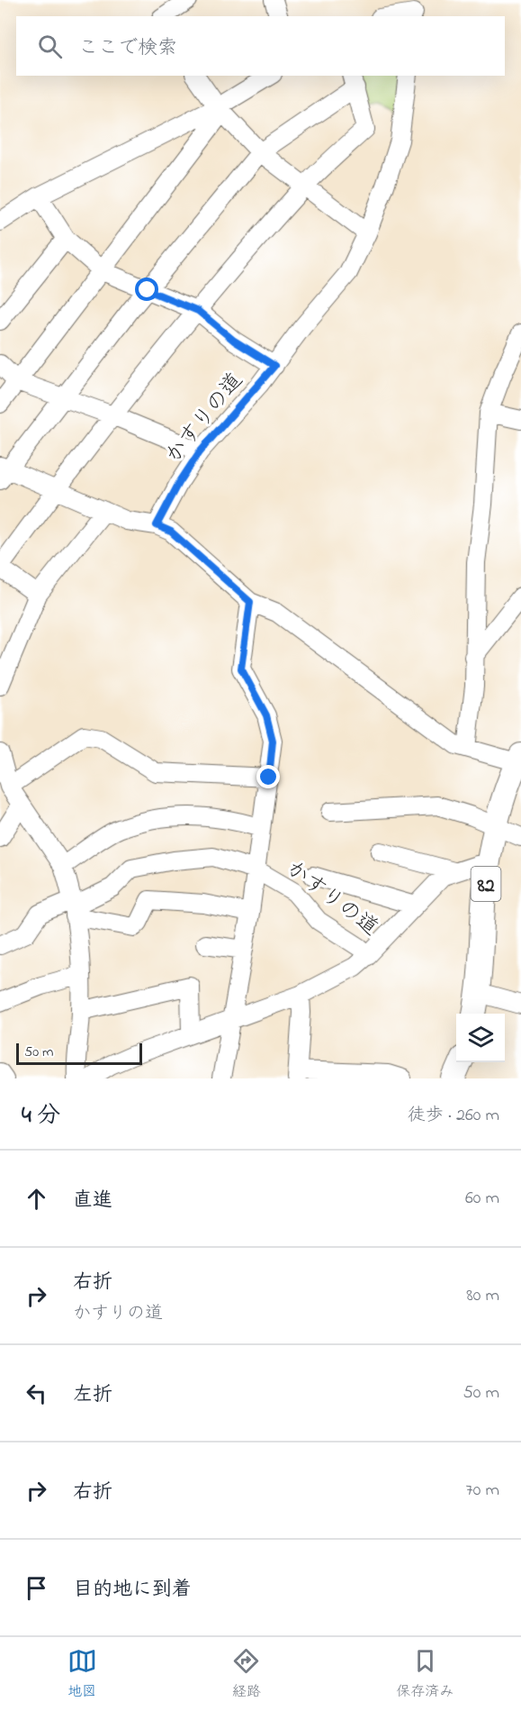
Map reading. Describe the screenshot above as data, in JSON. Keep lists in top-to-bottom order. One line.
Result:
{"streets":{"main road":["82"],"street":["かすりの道"]},"crossings":[["かすりの道","82"]],"scale_bar":"50 m","page":{"search":"ここで検索","scale":"50 m","heading":["4 分","徒歩 · 260 m"],"list":[["直進","60 m"],["右折","かすりの道","80 m"],["左折","50 m"],["右折","70 m"],"目的地に到着"],"nav":["地図","経路","保存済み"]}}
